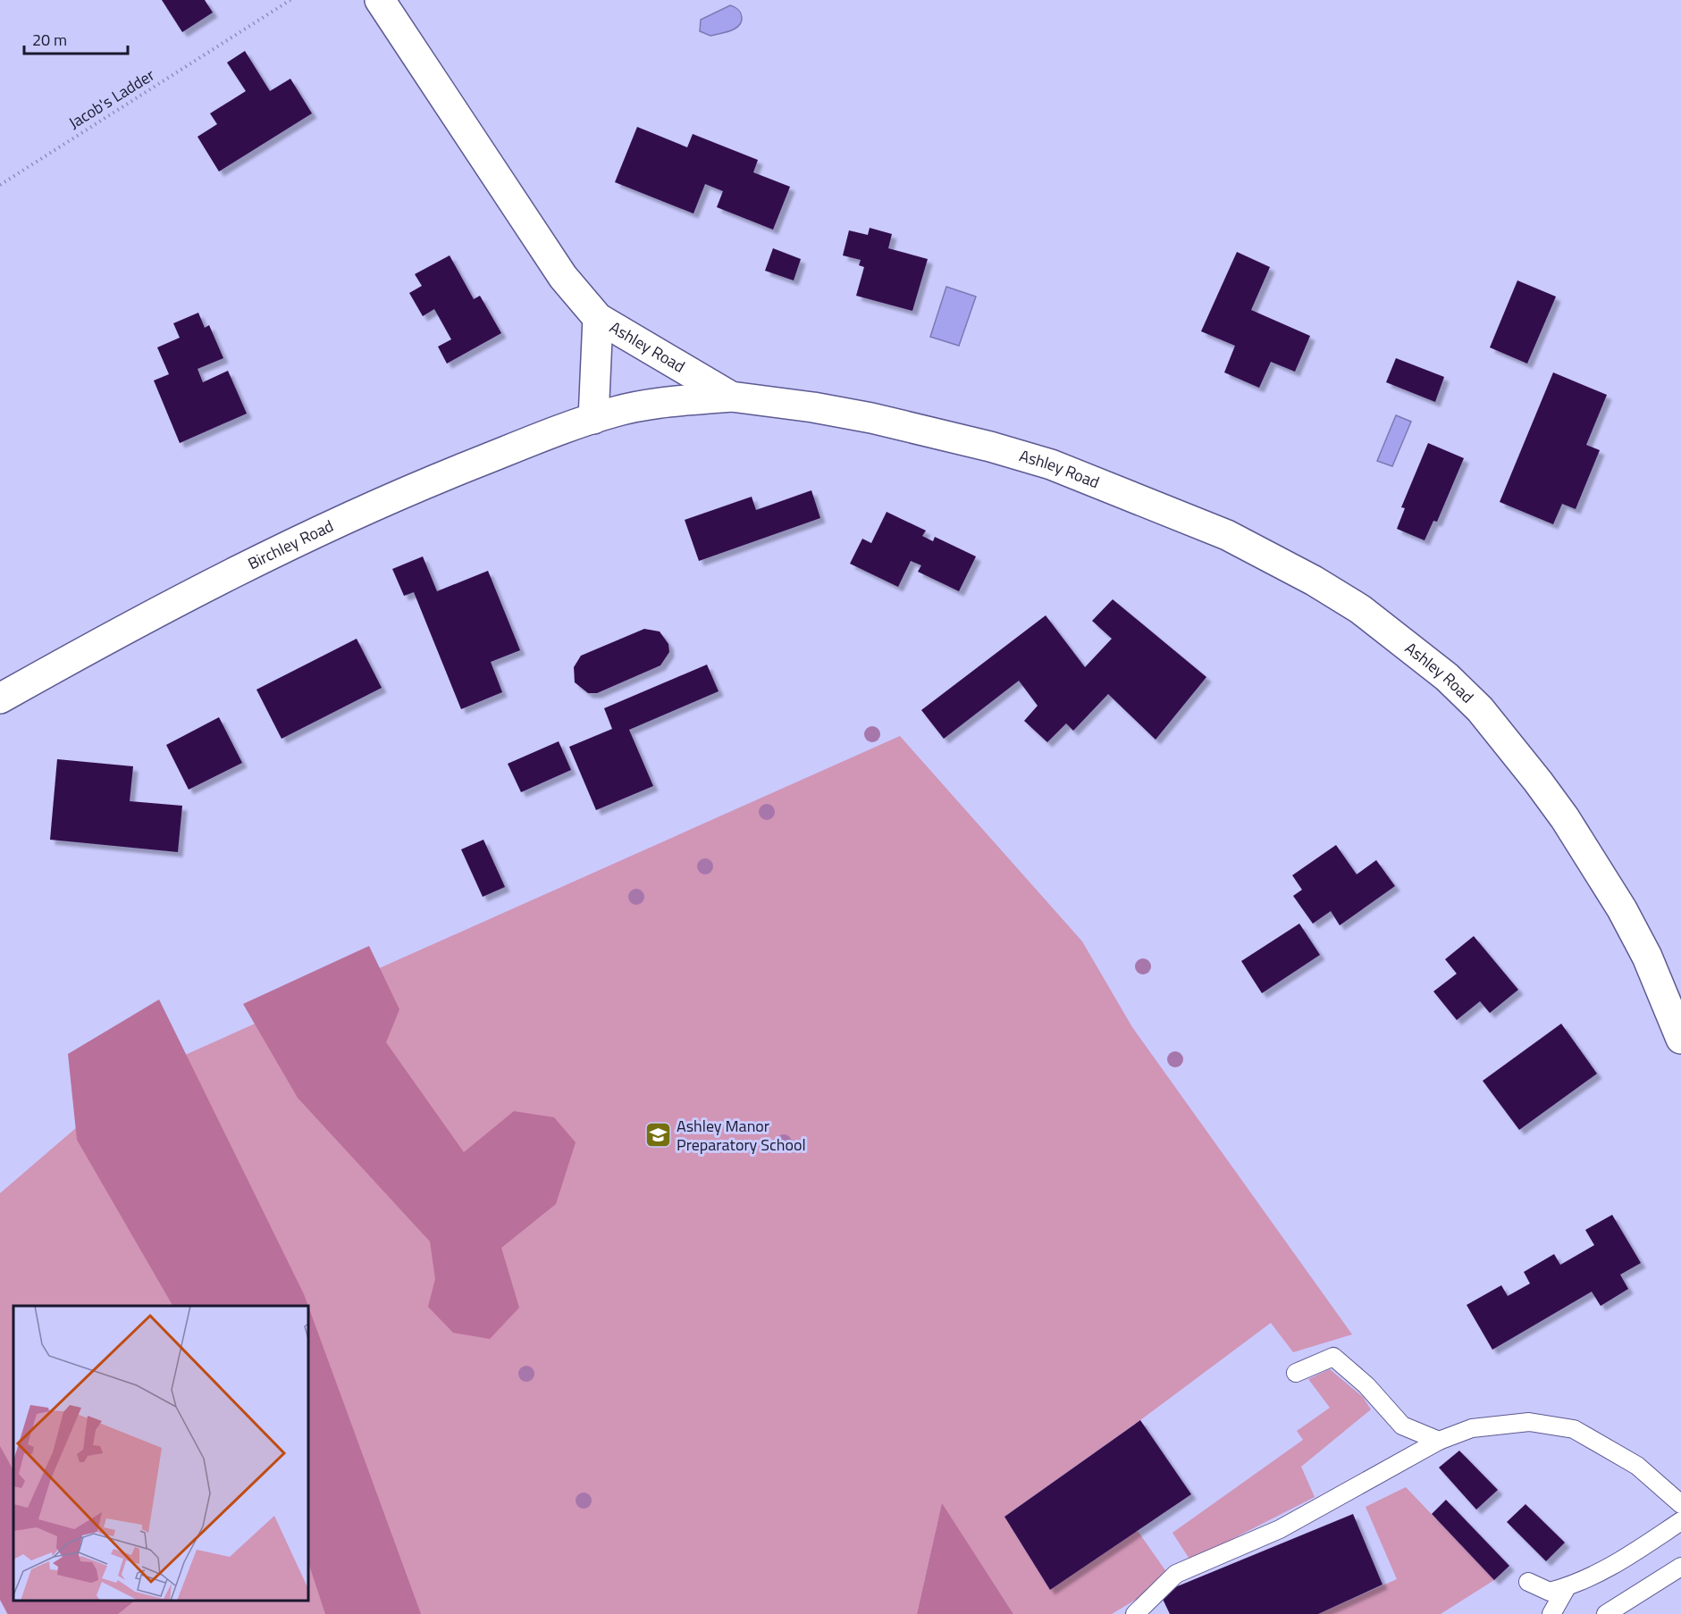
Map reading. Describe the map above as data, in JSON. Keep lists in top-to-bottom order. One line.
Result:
{"streets":{"street":["Ashley Road","Birchley Road"],"path":["Jacob's Ladder"]},"crossings":[["Ashley Road","Birchley Road"]],"places":{"school or university":["Ashley Manor Preparatory School"]},"scale_bar":"20 m"}
